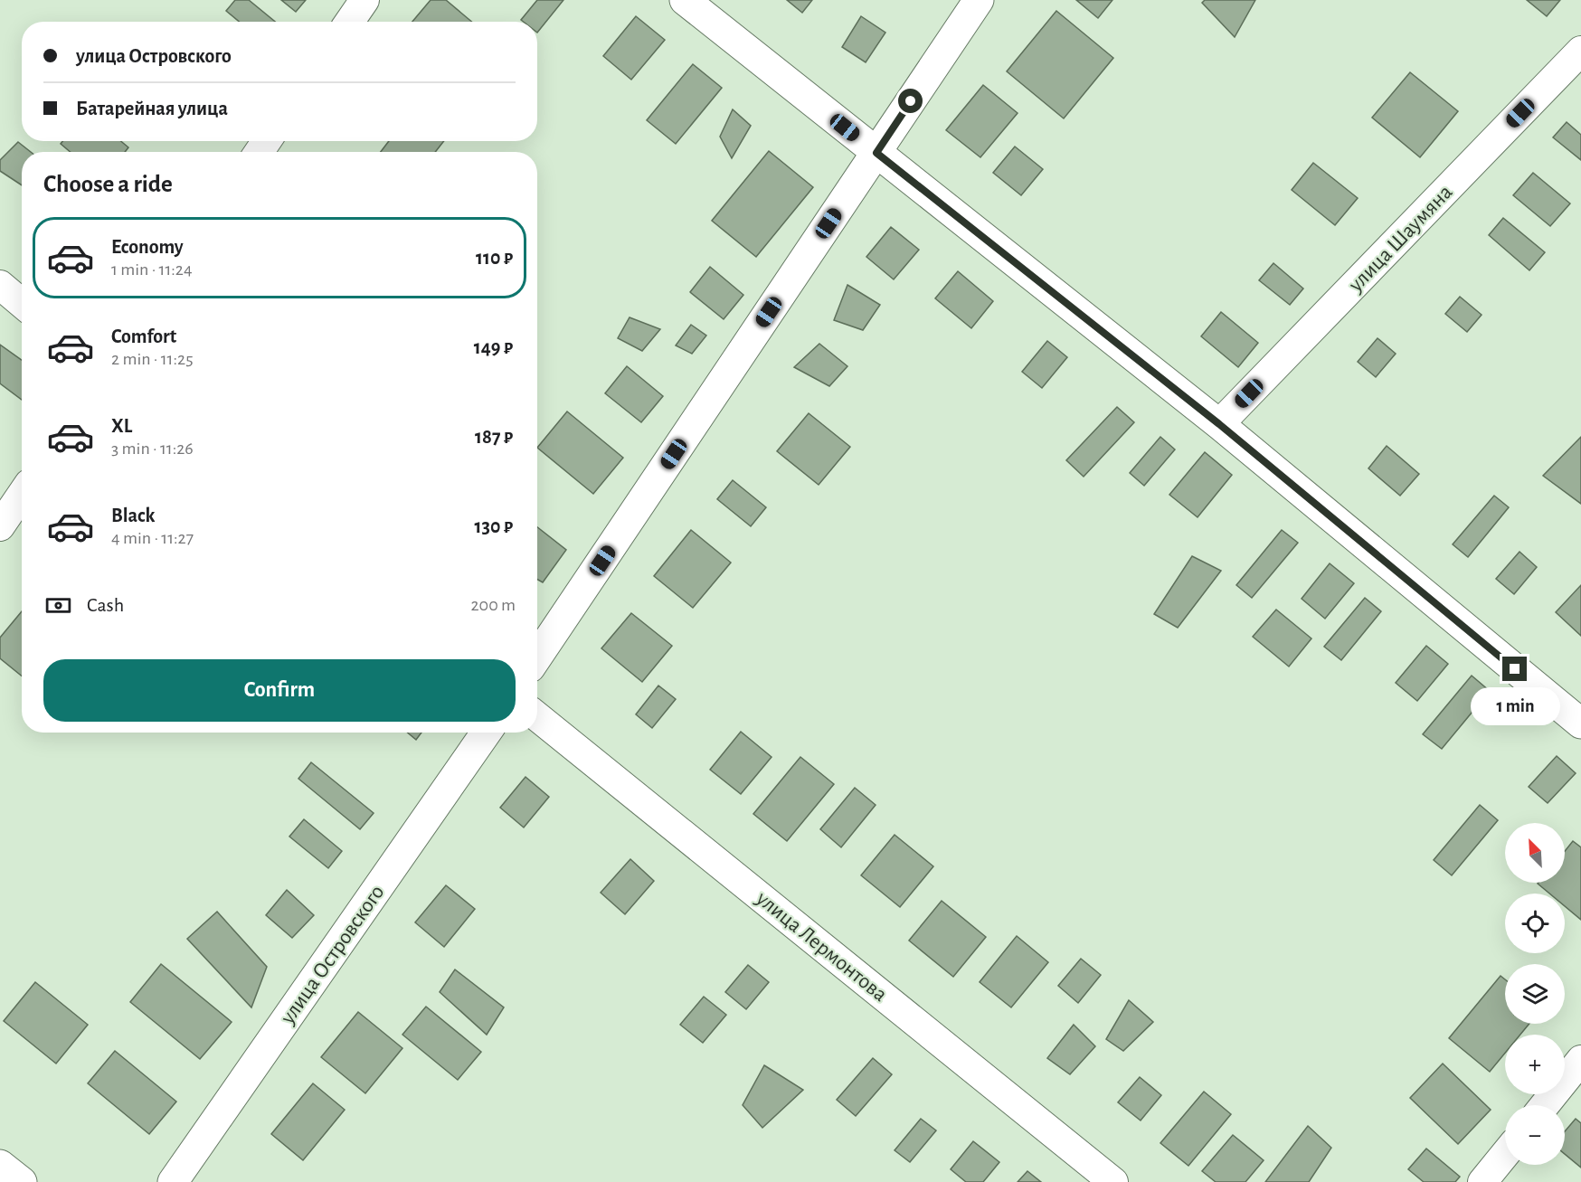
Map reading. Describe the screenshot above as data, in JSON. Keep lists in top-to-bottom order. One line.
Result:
{"streets":{"street":["улица Шаумяна","улица Лермонтова","улица Островского"]},"north":"top left","page":{"banner":["улица Островского","Батарейная улица"],"heading":"Choose a ride","list":[{"name":"Economy","note":"1 min · 11:24","value":"110 ₽"},{"name":"Comfort","note":"2 min · 11:25","value":"149 ₽"},{"name":"XL","note":"3 min · 11:26","value":"187 ₽"},{"name":"Black","note":"4 min · 11:27","value":"130 ₽"}],"pay":["Cash","200 m"],"buttons":"Confirm","bubble":"1 min","map_buttons":["+","−"]}}
